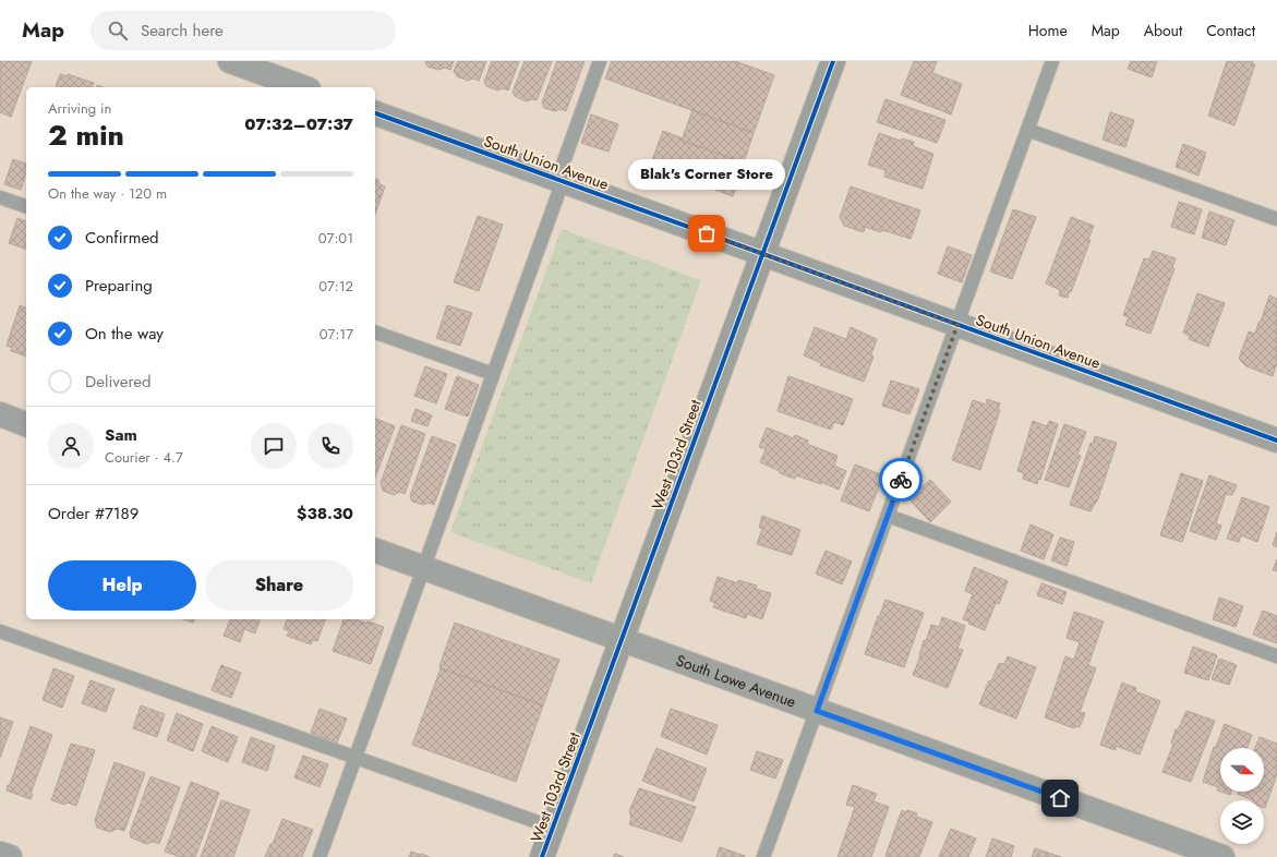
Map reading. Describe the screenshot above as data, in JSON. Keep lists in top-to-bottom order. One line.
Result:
{"streets":{"main road":["West 103rd Street"],"street":["South Union Avenue","South Lowe Avenue"]},"crossings":[["South Union Avenue","West 103rd Street"],["West 103rd Street","South Lowe Avenue"]],"places":["Blak's Corner Store"],"north":"right","page":{"header":"Map","search":"Search here","nav":["Home","Map","About","Contact"],"heading":["2 min","Arriving in","07:32–07:37"],"panel":["Sam","Courier · 4.7","Order #7189","$38.30"],"bubble":"Blak's Corner Store","bar":"On the way · 120 m","list":[["Confirmed","07:01"],["Preparing","07:12"],["On the way","07:17"],"Delivered"],"buttons":["Help","Share"]}}
